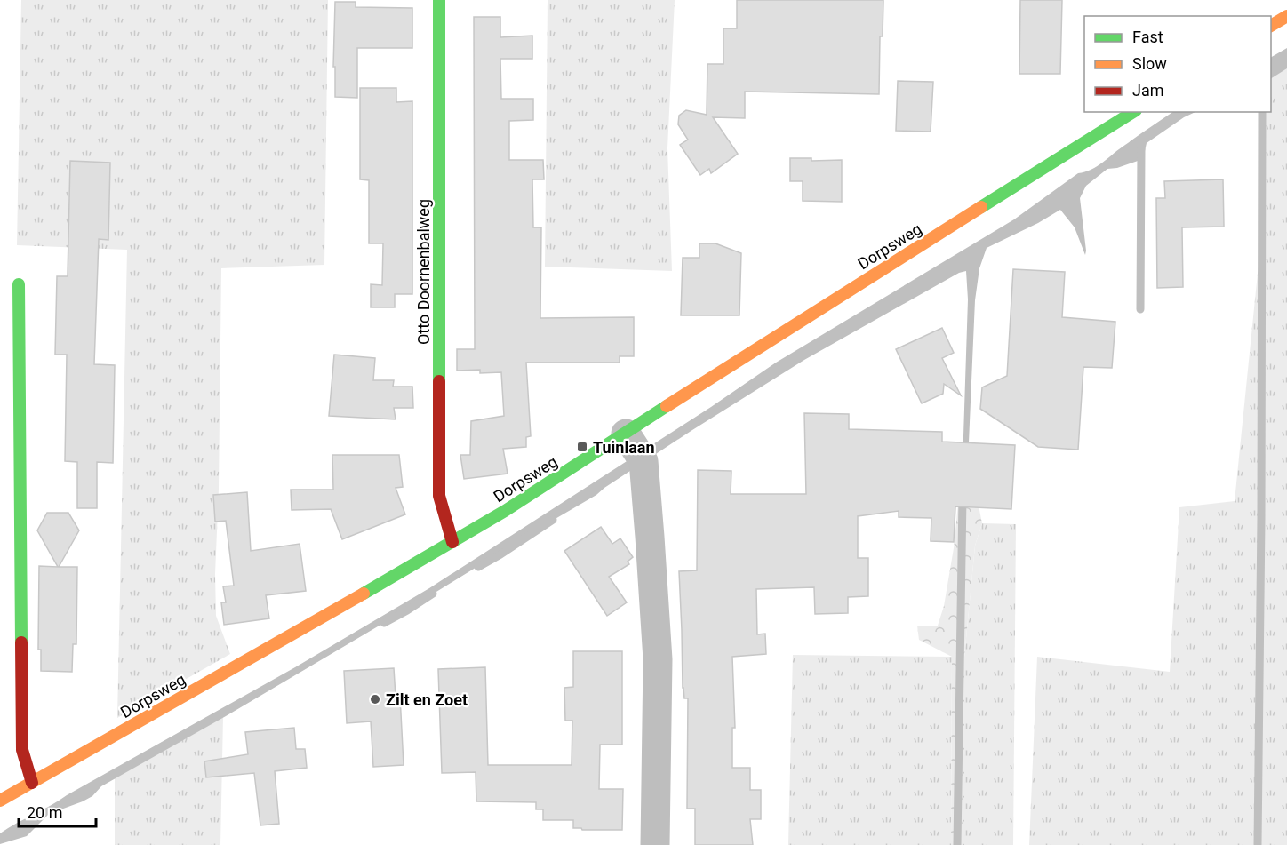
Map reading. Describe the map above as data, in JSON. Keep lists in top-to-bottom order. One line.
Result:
{"streets":{"street":["Dorpsweg","Otto Doornenbalweg"]},"crossings":[["Dorpsweg","Otto Doornenbalweg"]],"places":{"transit":["Tuinlaan"],"other":["Zilt en Zoet"]},"legend":["Fast","Slow","Jam"],"scale_bar":"20 m"}
